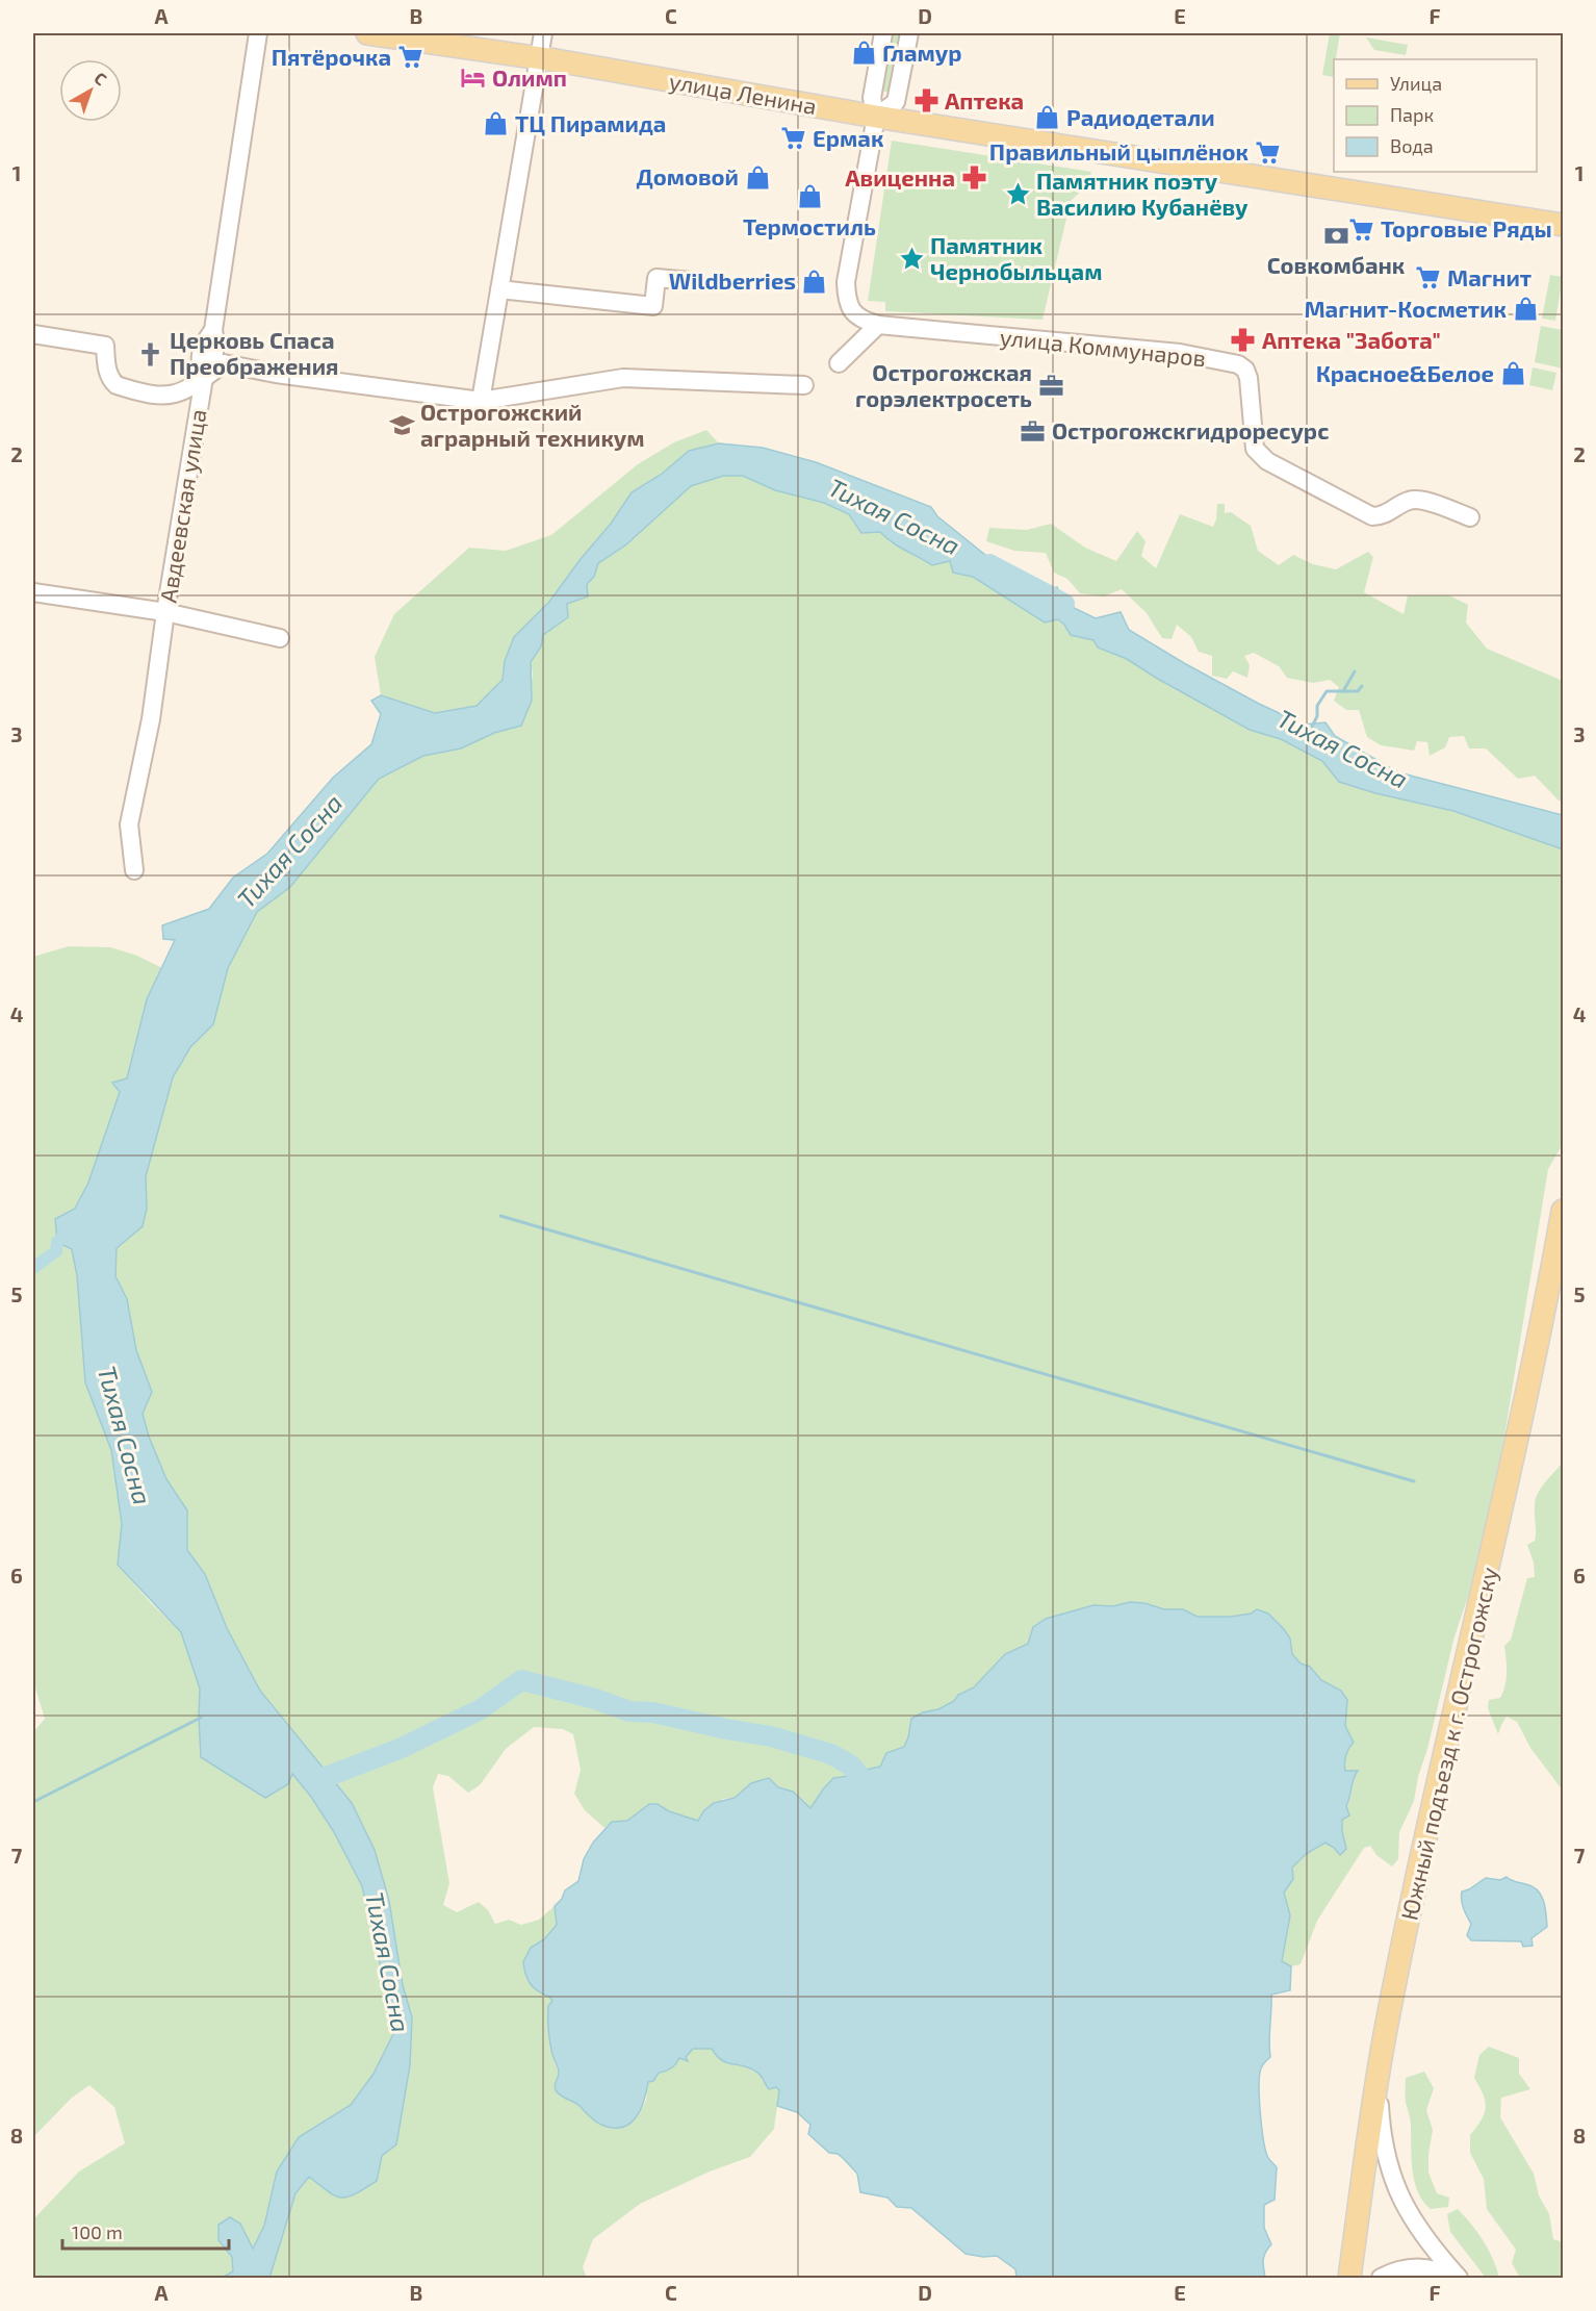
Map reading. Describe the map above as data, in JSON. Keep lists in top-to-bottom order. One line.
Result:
{"streets":{"main road":["улица Ленина","Южный подъезд к г. Острогожску"],"street":["улица Коммунаров","Авдеевская улица"]},"water":["Тихая Сосна"],"places":{"shop":["Гламур","Радиодетали","ТЦ Пирамида","Домовой","Термостиль","Wildberries","Магнит-Косметик","Красное&Белое"],"supermarket":["Пятёрочка","Ермак","Правильный цыплёнок","Торговые Ряды","Магнит"],"hotel":["Олимп"],"pharmacy":["Аптека","Авиценна","Аптека \"Забота\""],"place":["Памятник поэту Василию Кубанёву","Памятник Чернобыльцам"],"bank":["Совкомбанк"],"church":["Церковь Спаса Преображения"],"office":["Острогожская горэлектросеть","Острогожскгидроресурс"],"school or university":["Острогожский аграрный техникум"]},"legend":["Улица","Парк","Вода"],"scale_bar":"100 m","north":"top right","grid":{"columns":["A","B","C","D","E","F"],"rows":["1","2","3","4","5","6","7","8"]}}
